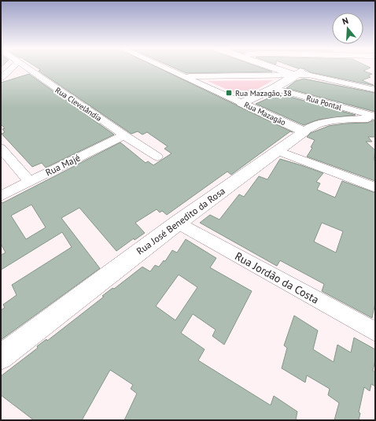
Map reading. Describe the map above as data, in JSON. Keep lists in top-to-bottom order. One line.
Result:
{"streets":{"street":["Rua Pontal","Rua Clevelândia","Rua Mazagão","Rua Majé","Rua José Benedito da Rosa","Rua Jordão da Costa"]},"crossings":[["Rua Pontal","Rua José Benedito da Rosa"],["Rua Clevelândia","Rua Majé"],["Rua Mazagão","Rua José Benedito da Rosa"],["Rua José Benedito da Rosa","Rua Jordão da Costa"]],"places":{"transit":["Rua Mazagão, 38"]},"north":"top"}
